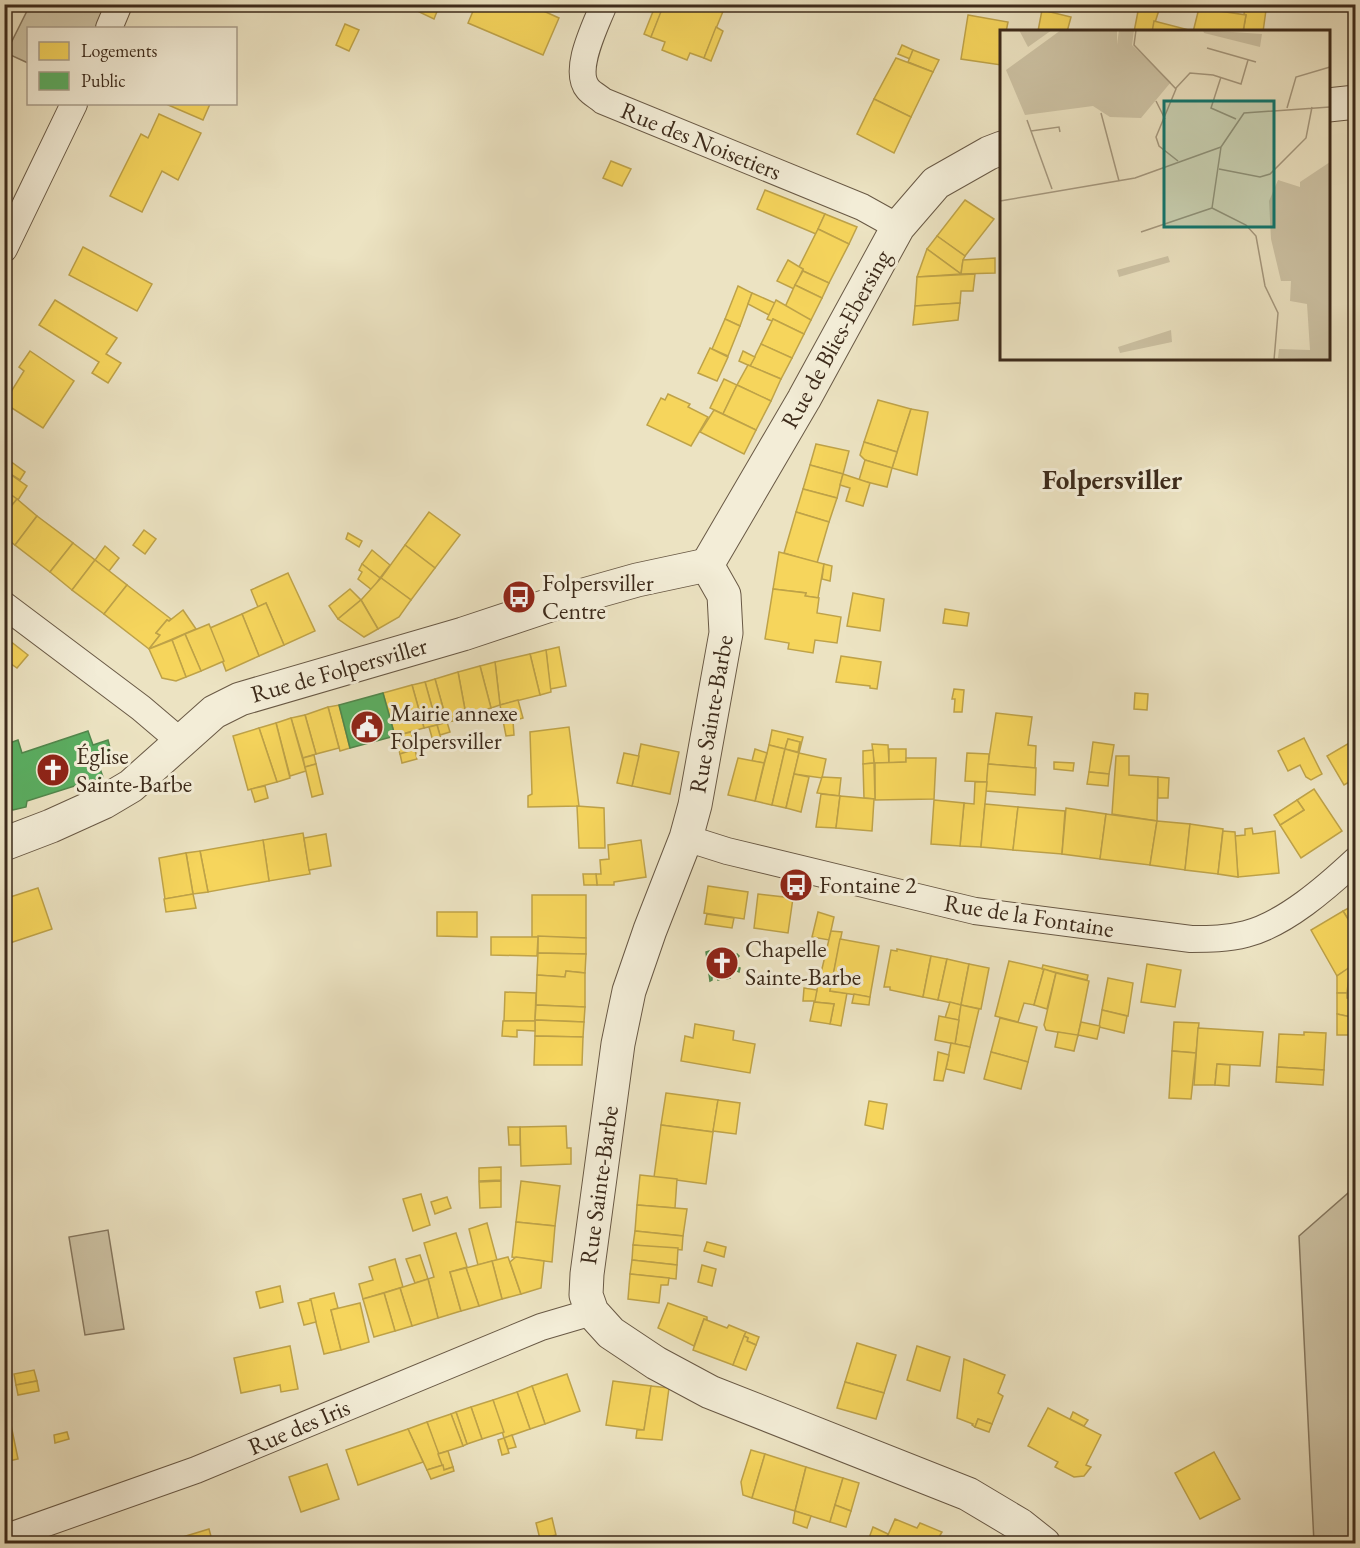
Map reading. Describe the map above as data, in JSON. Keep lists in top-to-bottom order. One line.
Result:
{"streets":{"street":["Rue des Noisetiers","Rue de Blies-Ebersing","Rue de Folpersviller","Rue Sainte-Barbe","Rue de la Fontaine","Rue des Iris"]},"crossings":[["Rue des Noisetiers","Rue de Blies-Ebersing"],["Rue de Blies-Ebersing","Rue de Folpersviller"],["Rue de Blies-Ebersing","Rue Sainte-Barbe"],["Rue de Folpersviller","Rue Sainte-Barbe"],["Rue Sainte-Barbe","Rue de la Fontaine"],["Rue Sainte-Barbe","Rue des Iris"]],"districts":["Folpersviller"],"places":{"bus stop":["Folpersviller Centre","Fontaine 2"],"public building":["Mairie annexe Folpersviller"],"church":["Église Sainte-Barbe","Chapelle Sainte-Barbe"]},"legend":["Logements","Public"]}
